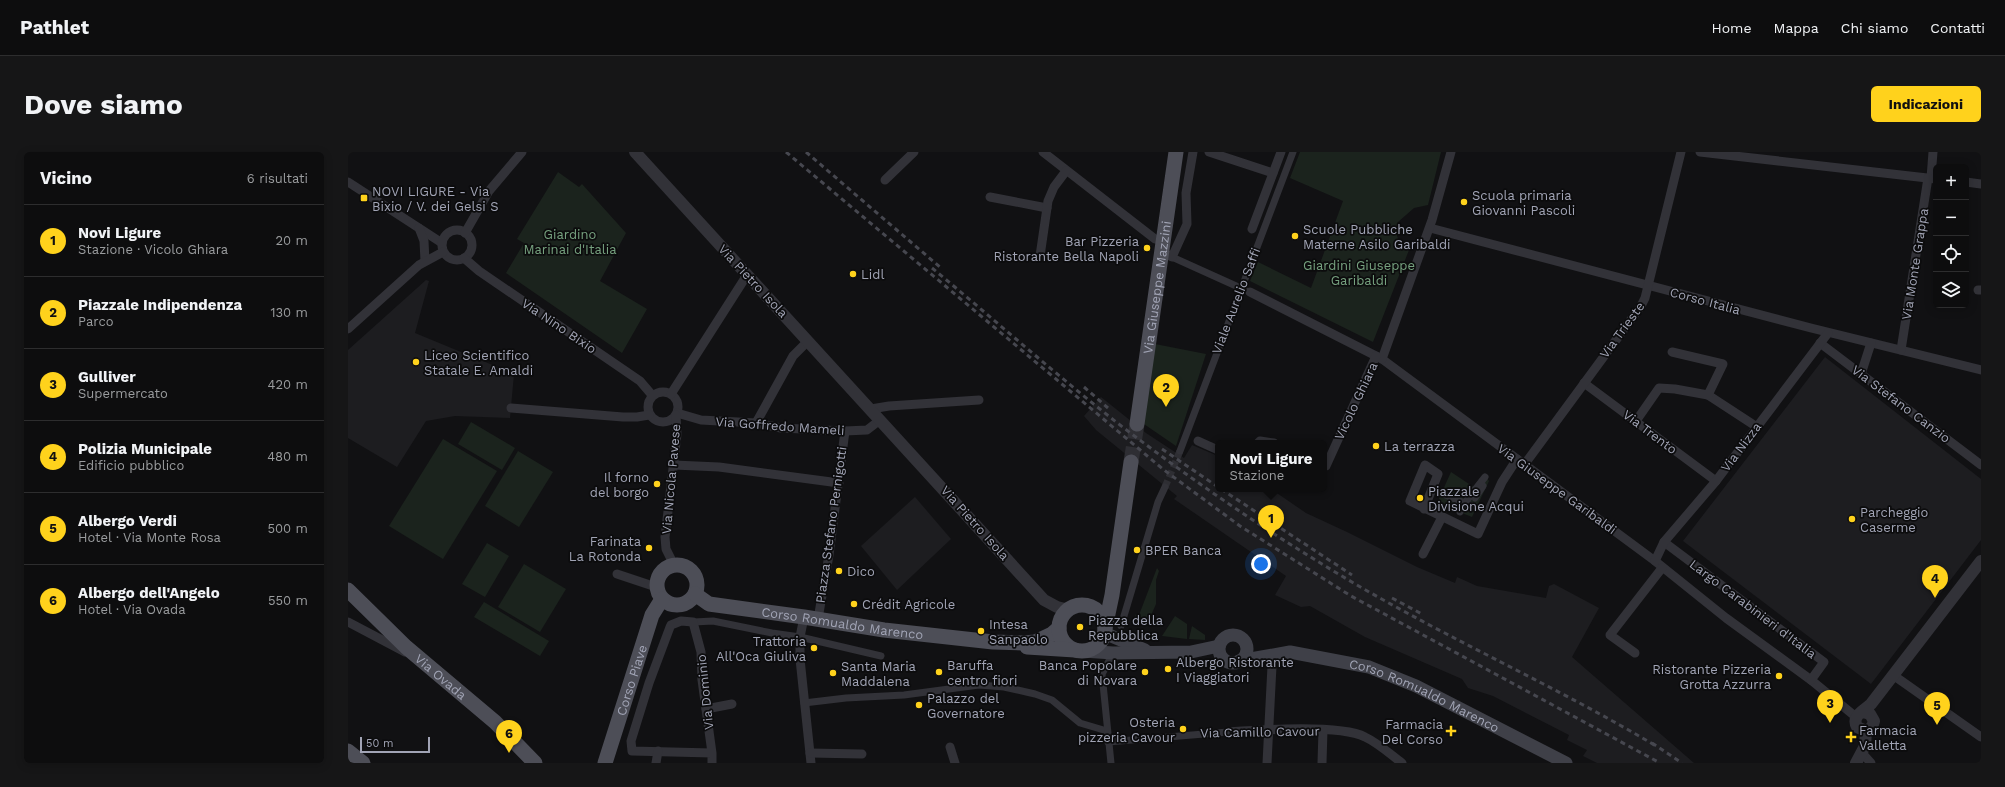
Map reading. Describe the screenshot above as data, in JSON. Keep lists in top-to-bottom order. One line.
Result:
{"streets":{"main road":["Via Giuseppe Mazzini","Corso Romualdo Marenco","Via Ovada","Corso Piave"],"street":["Via Monte Grappa","Via Pietro Isola","Viale Aurelio Saffi","Corso Italia","Via Nino Bixio","Via Trieste","Vicolo Ghiara","Via Stefano Canzio","Via Goffredo Mameli","Via Trento","Via Nizza","Via Nicola Pavese","Via Giuseppe Garibaldi","Piazza Stefano Pernigotti","Largo Carabinieri d'Italia","Via Dominio","Via Camillo Cavour"]},"crossings":[["Via Monte Grappa","Corso Italia"],["Via Pietro Isola","Via Goffredo Mameli"],["Via Pietro Isola","Corso Romualdo Marenco"],["Viale Aurelio Saffi","Via Giuseppe Garibaldi"],["Corso Italia","Via Trieste"],["Corso Italia","Vicolo Ghiara"],["Corso Italia","Via Nizza"],["Via Nino Bixio","Via Goffredo Mameli"],["Via Nino Bixio","Via Nicola Pavese"],["Via Trieste","Via Trento"],["Via Trieste","Via Giuseppe Garibaldi"],["Vicolo Ghiara","Via Giuseppe Garibaldi"],["Via Stefano Canzio","Via Nizza"],["Via Goffredo Mameli","Via Nicola Pavese"],["Via Goffredo Mameli","Piazza Stefano Pernigotti"],["Via Trento","Via Nizza"],["Via Nizza","Via Giuseppe Garibaldi"],["Via Nizza","Largo Carabinieri d'Italia"],["Via Nicola Pavese","Corso Romualdo Marenco"],["Via Nicola Pavese","Corso Piave"],["Via Giuseppe Garibaldi","Largo Carabinieri d'Italia"],["Piazza Stefano Pernigotti","Corso Romualdo Marenco"],["Corso Romualdo Marenco","Corso Piave"],["Corso Piave","Via Dominio"]],"parks":["Giardino Marinai d'Italia","Giardini Giuseppe Garibaldi"],"places":{"transit":["NOVI LIGURE - Via Bixio / V. dei Gelsi S"],"other":["Scuola primaria Giovanni Pascoli","Scuole Pubbliche Materne Asilo Garibaldi","Bar Pizzeria Ristorante Bella Napoli","Lidl","Liceo Scientifico Statale E. Amaldi","La terrazza","Il forno del borgo","Piazzale Divisione Acqui","Parcheggio Caserme","Farinata La Rotonda","BPER Banca","Dico","Crédit Agricole","Piazza della Repubblica","Intesa Sanpaolo","Trattoria All'Oca Giuliva","Albergo Ristorante I Viaggiatori","Baruffa centro fiori","Banca Popolare di Novara","Santa Maria Maddalena","Ristorante Pizzeria Grotta Azzurra","Palazzo del Governatore","Osteria pizzeria Cavour"],"health":["Farmacia Del Corso","Farmacia Valletta"]},"scale_bar":"50 m","page":{"header":"Pathlet","nav":["Home","Mappa","Chi siamo","Contatti"],"buttons":"Indicazioni","title":"Dove siamo","heading":["Vicino","6 risultati"],"map_buttons":["+","−"],"list":[{"mark":"1","name":"Novi Ligure","note":"Stazione · Vicolo Ghiara","value":"20 m"},{"mark":"2","name":"Piazzale Indipendenza","note":"Parco","value":"130 m"},{"mark":"3","name":"Gulliver","note":"Supermercato","value":"420 m"},{"mark":"4","name":"Polizia Municipale","note":"Edificio pubblico","value":"480 m"},{"mark":"5","name":"Albergo Verdi","note":"Hotel · Via Monte Rosa","value":"500 m"},{"mark":"6","name":"Albergo dell'Angelo","note":"Hotel · Via Ovada","value":"550 m"}],"pins":["2","1","4","3","5","6"],"popup":["Novi Ligure","Stazione"],"scale":"50 m"}}
